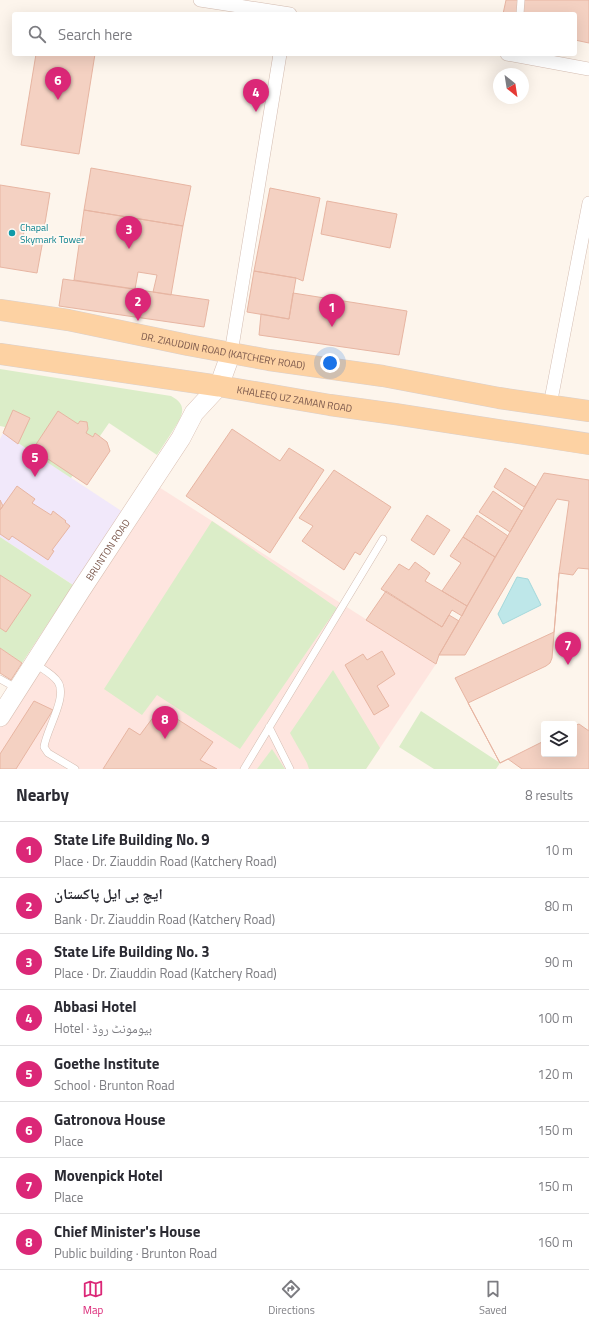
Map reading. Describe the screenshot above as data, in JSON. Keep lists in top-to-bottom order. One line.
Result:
{"streets":{"main road":["DR. ZIAUDDIN ROAD (KATCHERY ROAD)","KHALEEQ UZ ZAMAN ROAD"],"street":["BRUNTON ROAD"]},"crossings":[["KHALEEQ UZ ZAMAN ROAD","BRUNTON ROAD"]],"places":["Chapal Skymark Tower"],"north":"bottom right","page":{"search":"Search here","pins":["6","4","3","2","1","5","7","8"],"heading":["Nearby","8 results"],"list":[{"mark":"1","name":"State Life Building No. 9","note":"Place · Dr. Ziauddin Road (Katchery Road)","value":"10 m"},{"mark":"2","name":"ایچ بی ایل پاکستان","note":"Bank · Dr. Ziauddin Road (Katchery Road)","value":"80 m"},{"mark":"3","name":"State Life Building No. 3","note":"Place · Dr. Ziauddin Road (Katchery Road)","value":"90 m"},{"mark":"4","name":"Abbasi Hotel","note":"Hotel · بیومونٹ روڈ","value":"100 m"},{"mark":"5","name":"Goethe Institute","note":"School · Brunton Road","value":"120 m"},{"mark":"6","name":"Gatronova House","note":"Place","value":"150 m"},{"mark":"7","name":"Movenpick Hotel","note":"Place","value":"150 m"},{"mark":"8","name":"Chief Minister's House","note":"Public building · Brunton Road","value":"160 m"}],"nav":["Map","Directions","Saved"]}}
